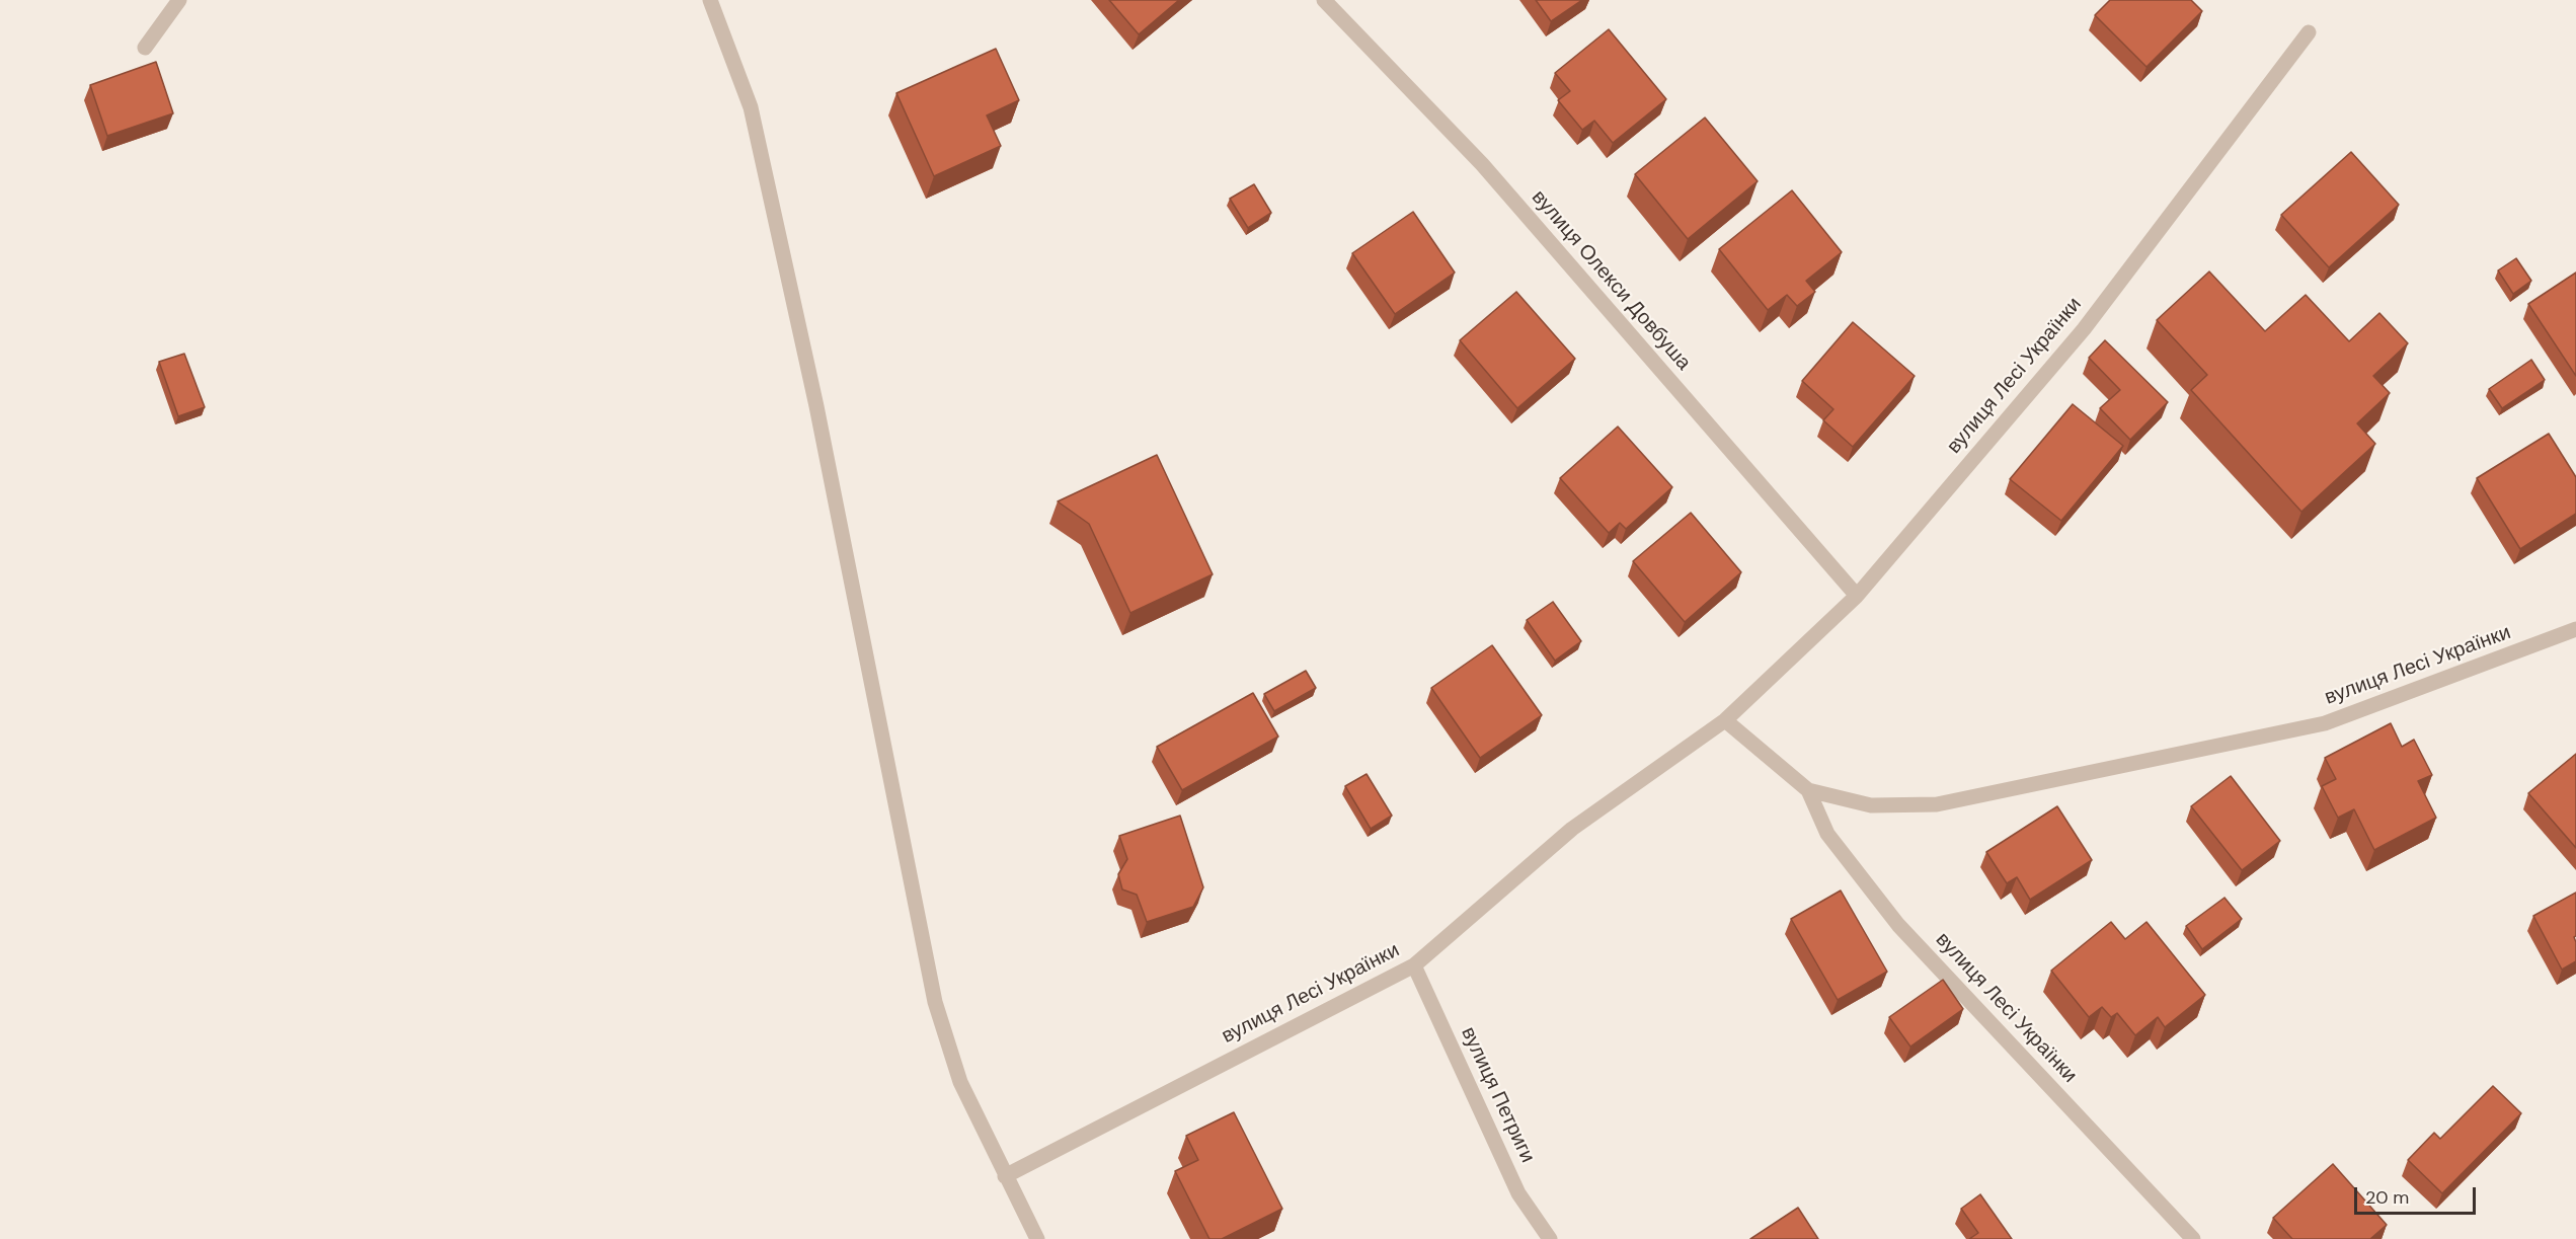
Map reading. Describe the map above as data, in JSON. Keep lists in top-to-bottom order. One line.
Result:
{"streets":{"street":["вулиця Олекси Довбуша","вулиця Лесі Українки","вулиця Петриги"]},"crossings":[["вулиця Олекси Довбуша","вулиця Лесі Українки"],["вулиця Лесі Українки","вулиця Петриги"]],"scale_bar":"20 m"}
